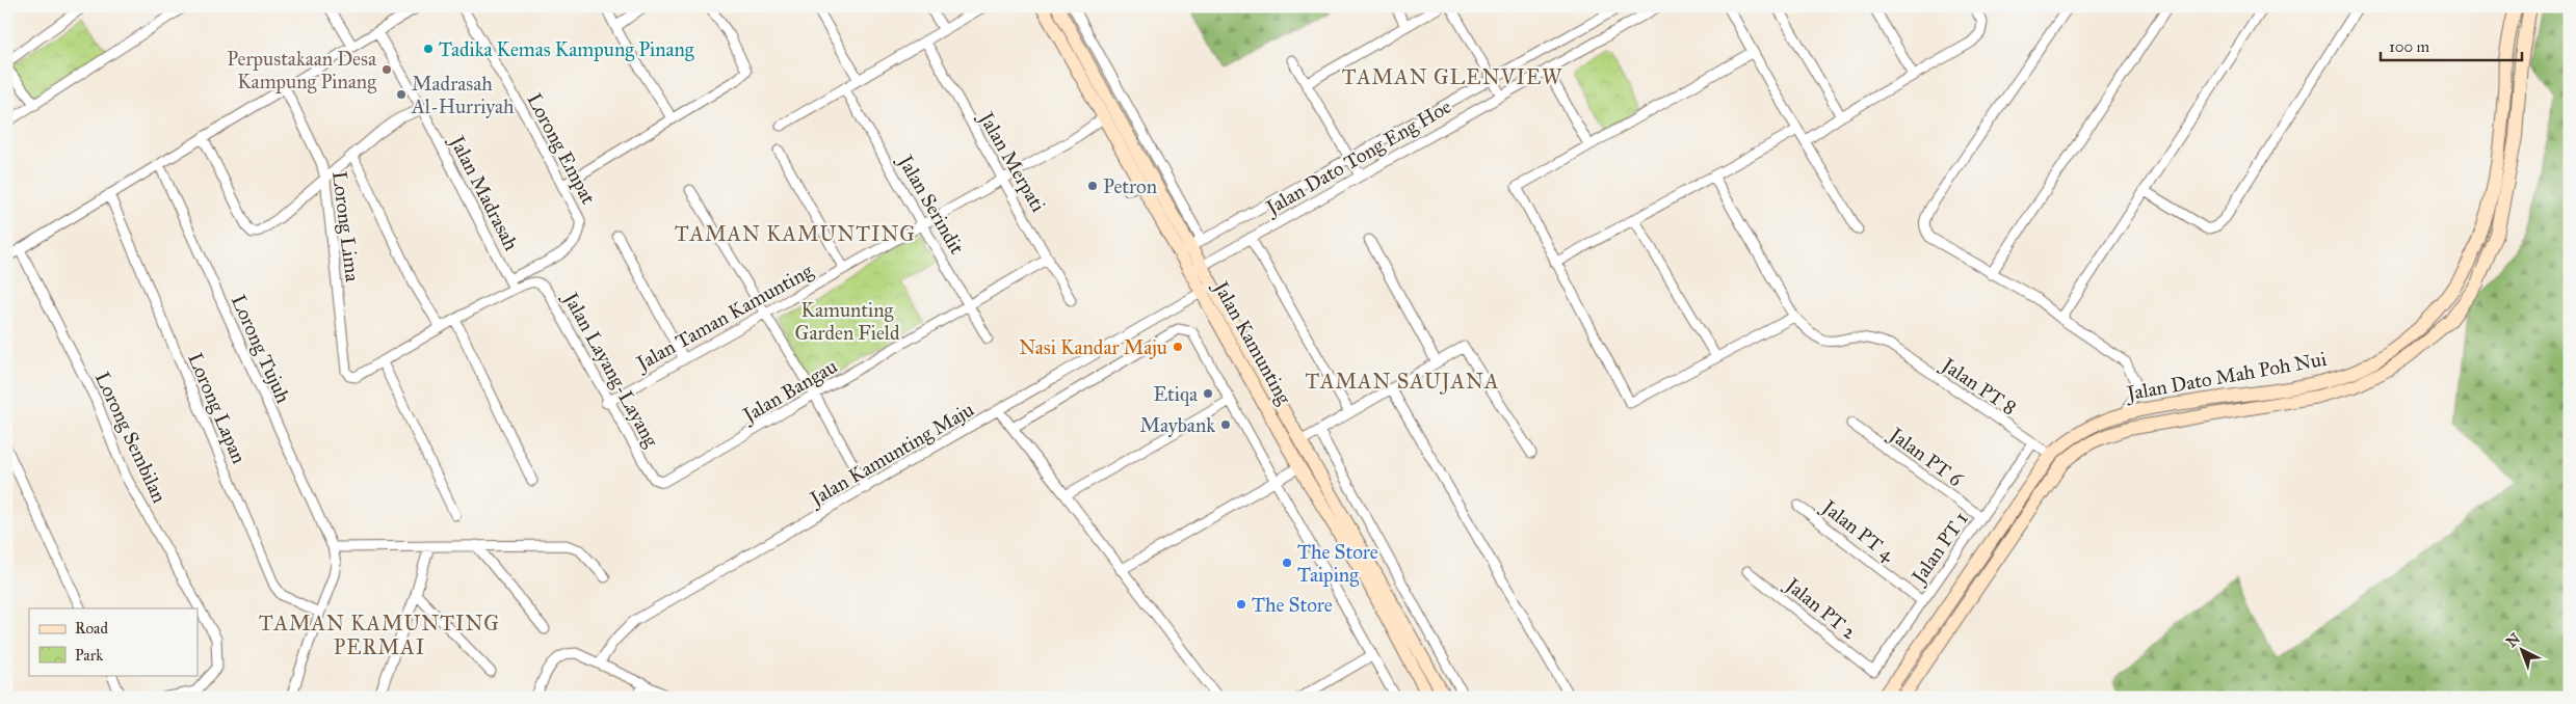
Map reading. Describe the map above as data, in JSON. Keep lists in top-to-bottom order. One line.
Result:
{"streets":{"street":["Lorong Empat","Jalan Dato Tong Eng Hoe","Jalan Merpati","Jalan Madrasah","Jalan Serindit","Lorong Lima","Jalan Taman Kamunting","Jalan Kamunting","Lorong Tujuh","Jalan Layang-Layang","Jalan Dato Mah Poh Nui","Jalan PT 8","Jalan Bangau","Lorong Lapan","Lorong Sembilan","Jalan Kamunting Maju","Jalan PT 6","Jalan PT 4","Jalan PT 1","Jalan PT 2"]},"crossings":[["Lorong Empat","Jalan Madrasah"],["Jalan Dato Tong Eng Hoe","Jalan Kamunting"],["Jalan Merpati","Jalan Taman Kamunting"],["Jalan Merpati","Jalan Bangau"],["Jalan Madrasah","Jalan Layang-Layang"],["Jalan Serindit","Jalan Taman Kamunting"],["Jalan Serindit","Jalan Bangau"],["Jalan Taman Kamunting","Jalan Kamunting"],["Jalan Taman Kamunting","Jalan Layang-Layang"],["Jalan Kamunting","Jalan Kamunting Maju"],["Jalan Layang-Layang","Jalan Bangau"],["Jalan Dato Mah Poh Nui","Jalan PT 8"],["Jalan PT 8","Jalan PT 1"],["Jalan PT 6","Jalan PT 1"],["Jalan PT 4","Jalan PT 1"],["Jalan PT 1","Jalan PT 2"]],"districts":["TAMAN GLENVIEW","TAMAN KAMUNTING","TAMAN SAUJANA","TAMAN KAMUNTING PERMAI"],"parks":["Kamunting Garden Field"],"places":["Tadika Kemas Kampung Pinang","Perpustakaan Desa Kampung Pinang","Madrasah Al-Hurriyah","Petron","Nasi Kandar Maju","Etiqa","Maybank","The Store Taiping","The Store"],"legend":["Road","Park"],"scale_bar":"100 m","north":"top left"}
